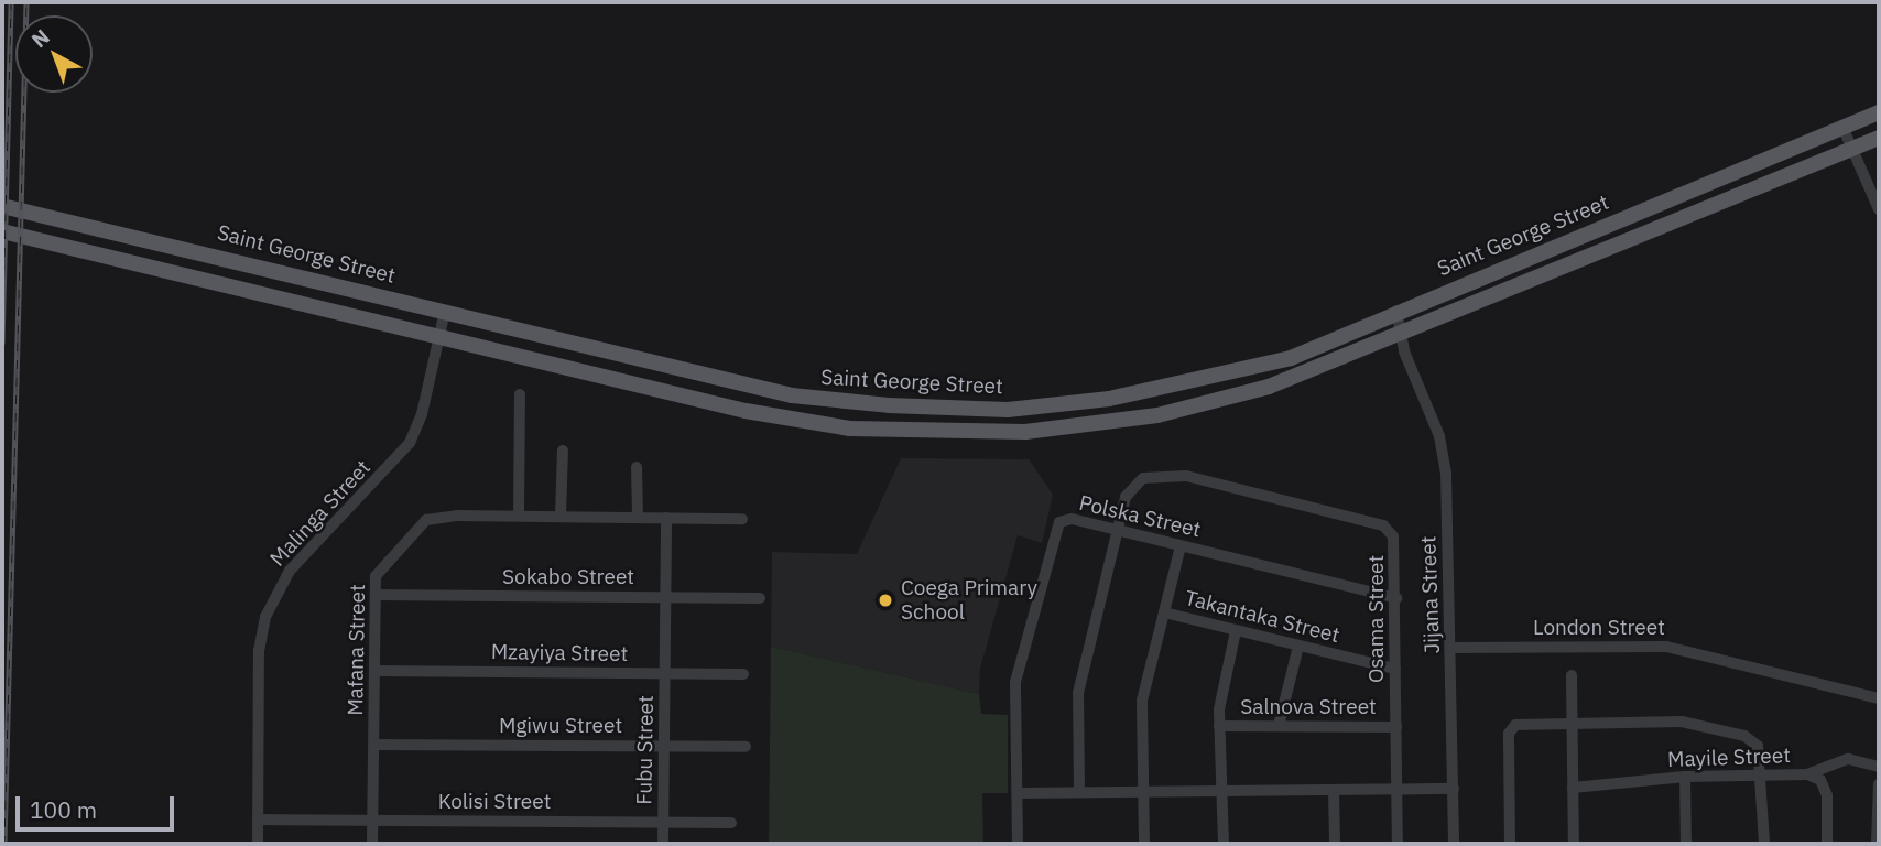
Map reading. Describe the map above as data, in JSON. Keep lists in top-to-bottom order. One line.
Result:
{"streets":{"main road":["Saint George Street"],"street":["Malinga Street","Polska Street","Sokabo Street","Jijana Street","Takantaka Street","Osama Street","London Street","Mafana Street","Mzayiya Street","Salnova Street","Mgiwu Street","Fubu Street","Mayile Street","Kolisi Street"]},"crossings":[["Saint George Street","Malinga Street"],["Saint George Street","Jijana Street"],["Malinga Street","Kolisi Street"],["Polska Street","Osama Street"],["Sokabo Street","Mafana Street"],["Sokabo Street","Fubu Street"],["Jijana Street","London Street"],["Takantaka Street","Osama Street"],["Osama Street","Salnova Street"],["Mafana Street","Mzayiya Street"],["Mafana Street","Mgiwu Street"],["Mafana Street","Fubu Street"],["Mafana Street","Kolisi Street"],["Mzayiya Street","Fubu Street"],["Mgiwu Street","Fubu Street"],["Fubu Street","Kolisi Street"]],"places":["Coega Primary School"],"scale_bar":"100 m","north":"top left"}
